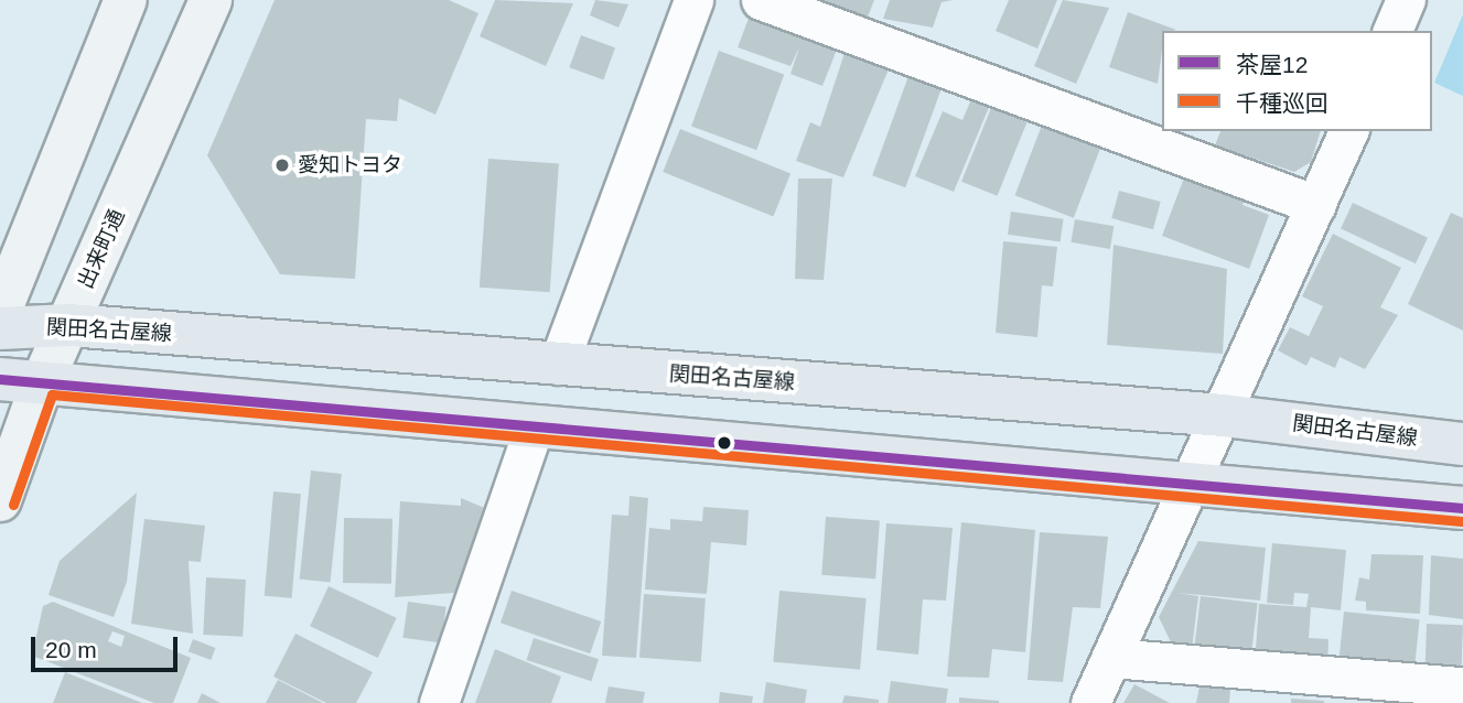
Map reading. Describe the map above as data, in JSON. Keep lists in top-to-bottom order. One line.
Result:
{"streets":{"main road":["出来町通","関田名古屋線"]},"crossings":[["出来町通","関田名古屋線"]],"places":["愛知トヨタ"],"lines":["transit line 茶屋12","transit line 千種巡回"],"legend":["茶屋12","千種巡回"],"scale_bar":"20 m"}
